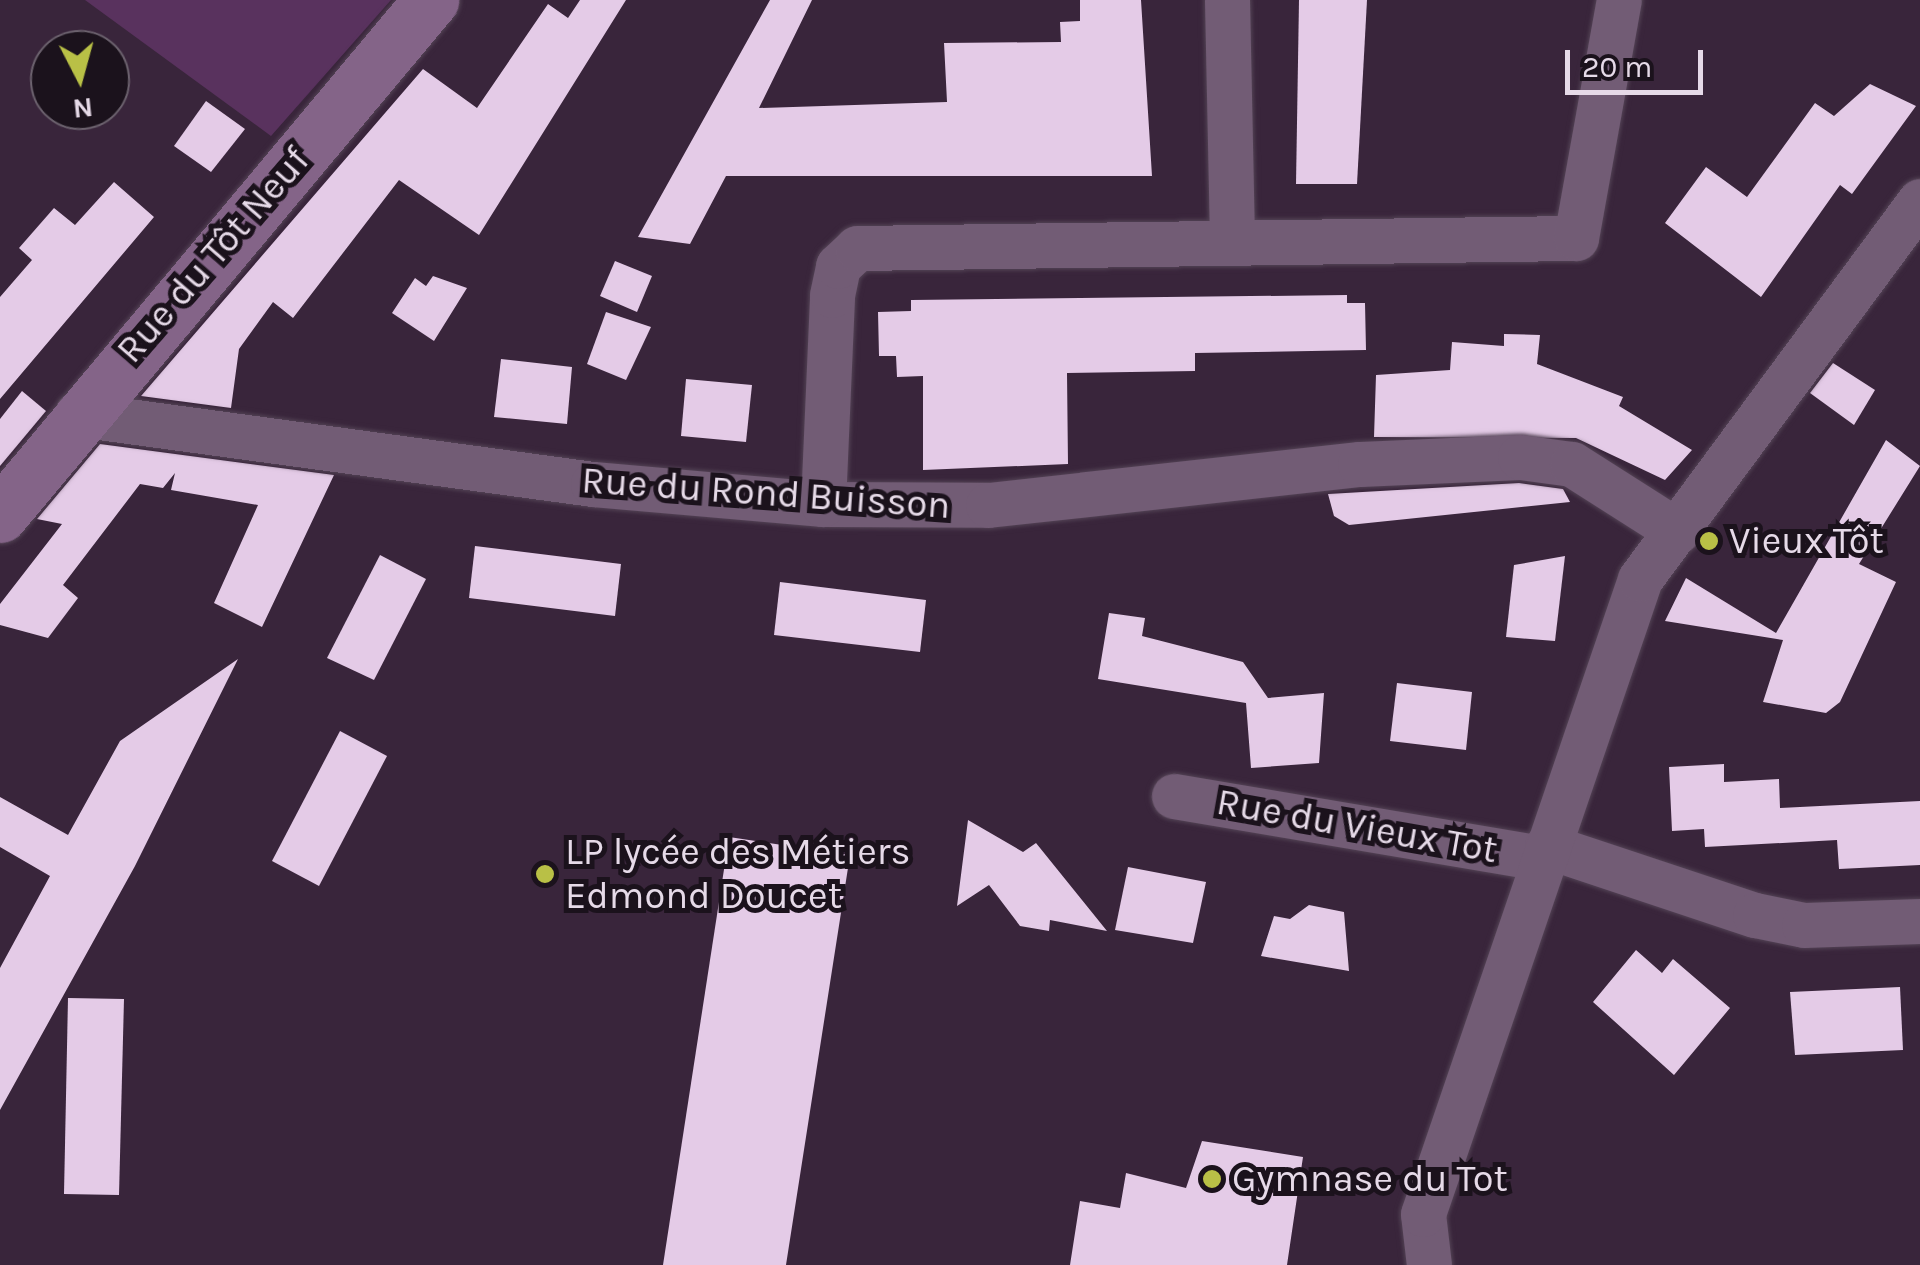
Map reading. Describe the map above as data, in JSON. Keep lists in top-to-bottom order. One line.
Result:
{"streets":{"street":["Rue du Tôt Neuf","Rue du Rond Buisson","Rue du Vieux Tot"]},"crossings":[["Rue du Tôt Neuf","Rue du Rond Buisson"],["Rue du Rond Buisson","Rue du Vieux Tot"]],"places":["Vieux Tôt","LP lycée des Métiers Edmond Doucet","Gymnase du Tot"],"scale_bar":"20 m","north":"bottom"}
